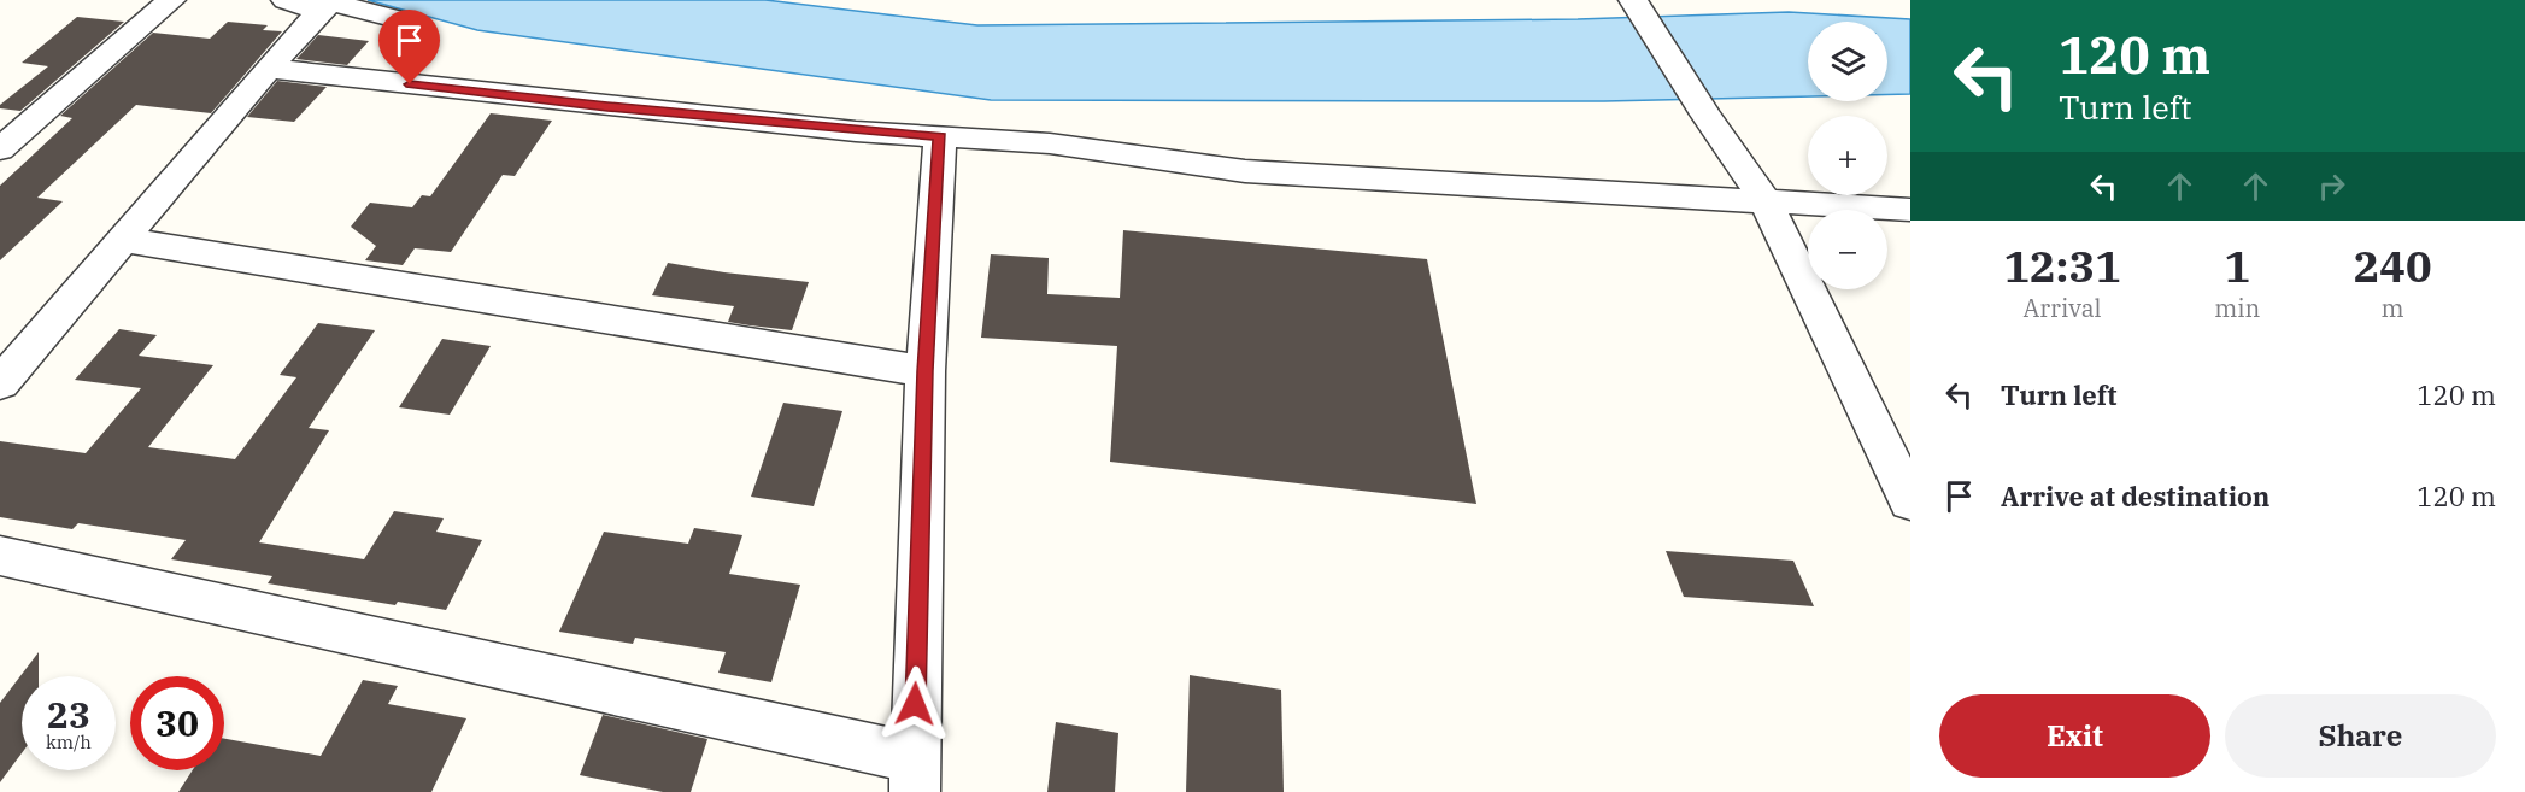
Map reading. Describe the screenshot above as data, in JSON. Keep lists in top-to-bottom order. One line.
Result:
{"page":{"turn":["120 m","Turn left"],"map_buttons":["+","−"],"eta":["12:31","Arrival","1","min","240","m"],"list":[{"name":"Turn left","value":"120 m"},{"name":"Arrive at destination","value":"120 m"}],"speed":"23 km/h","limit":"30","buttons":["Exit","Share"]}}
